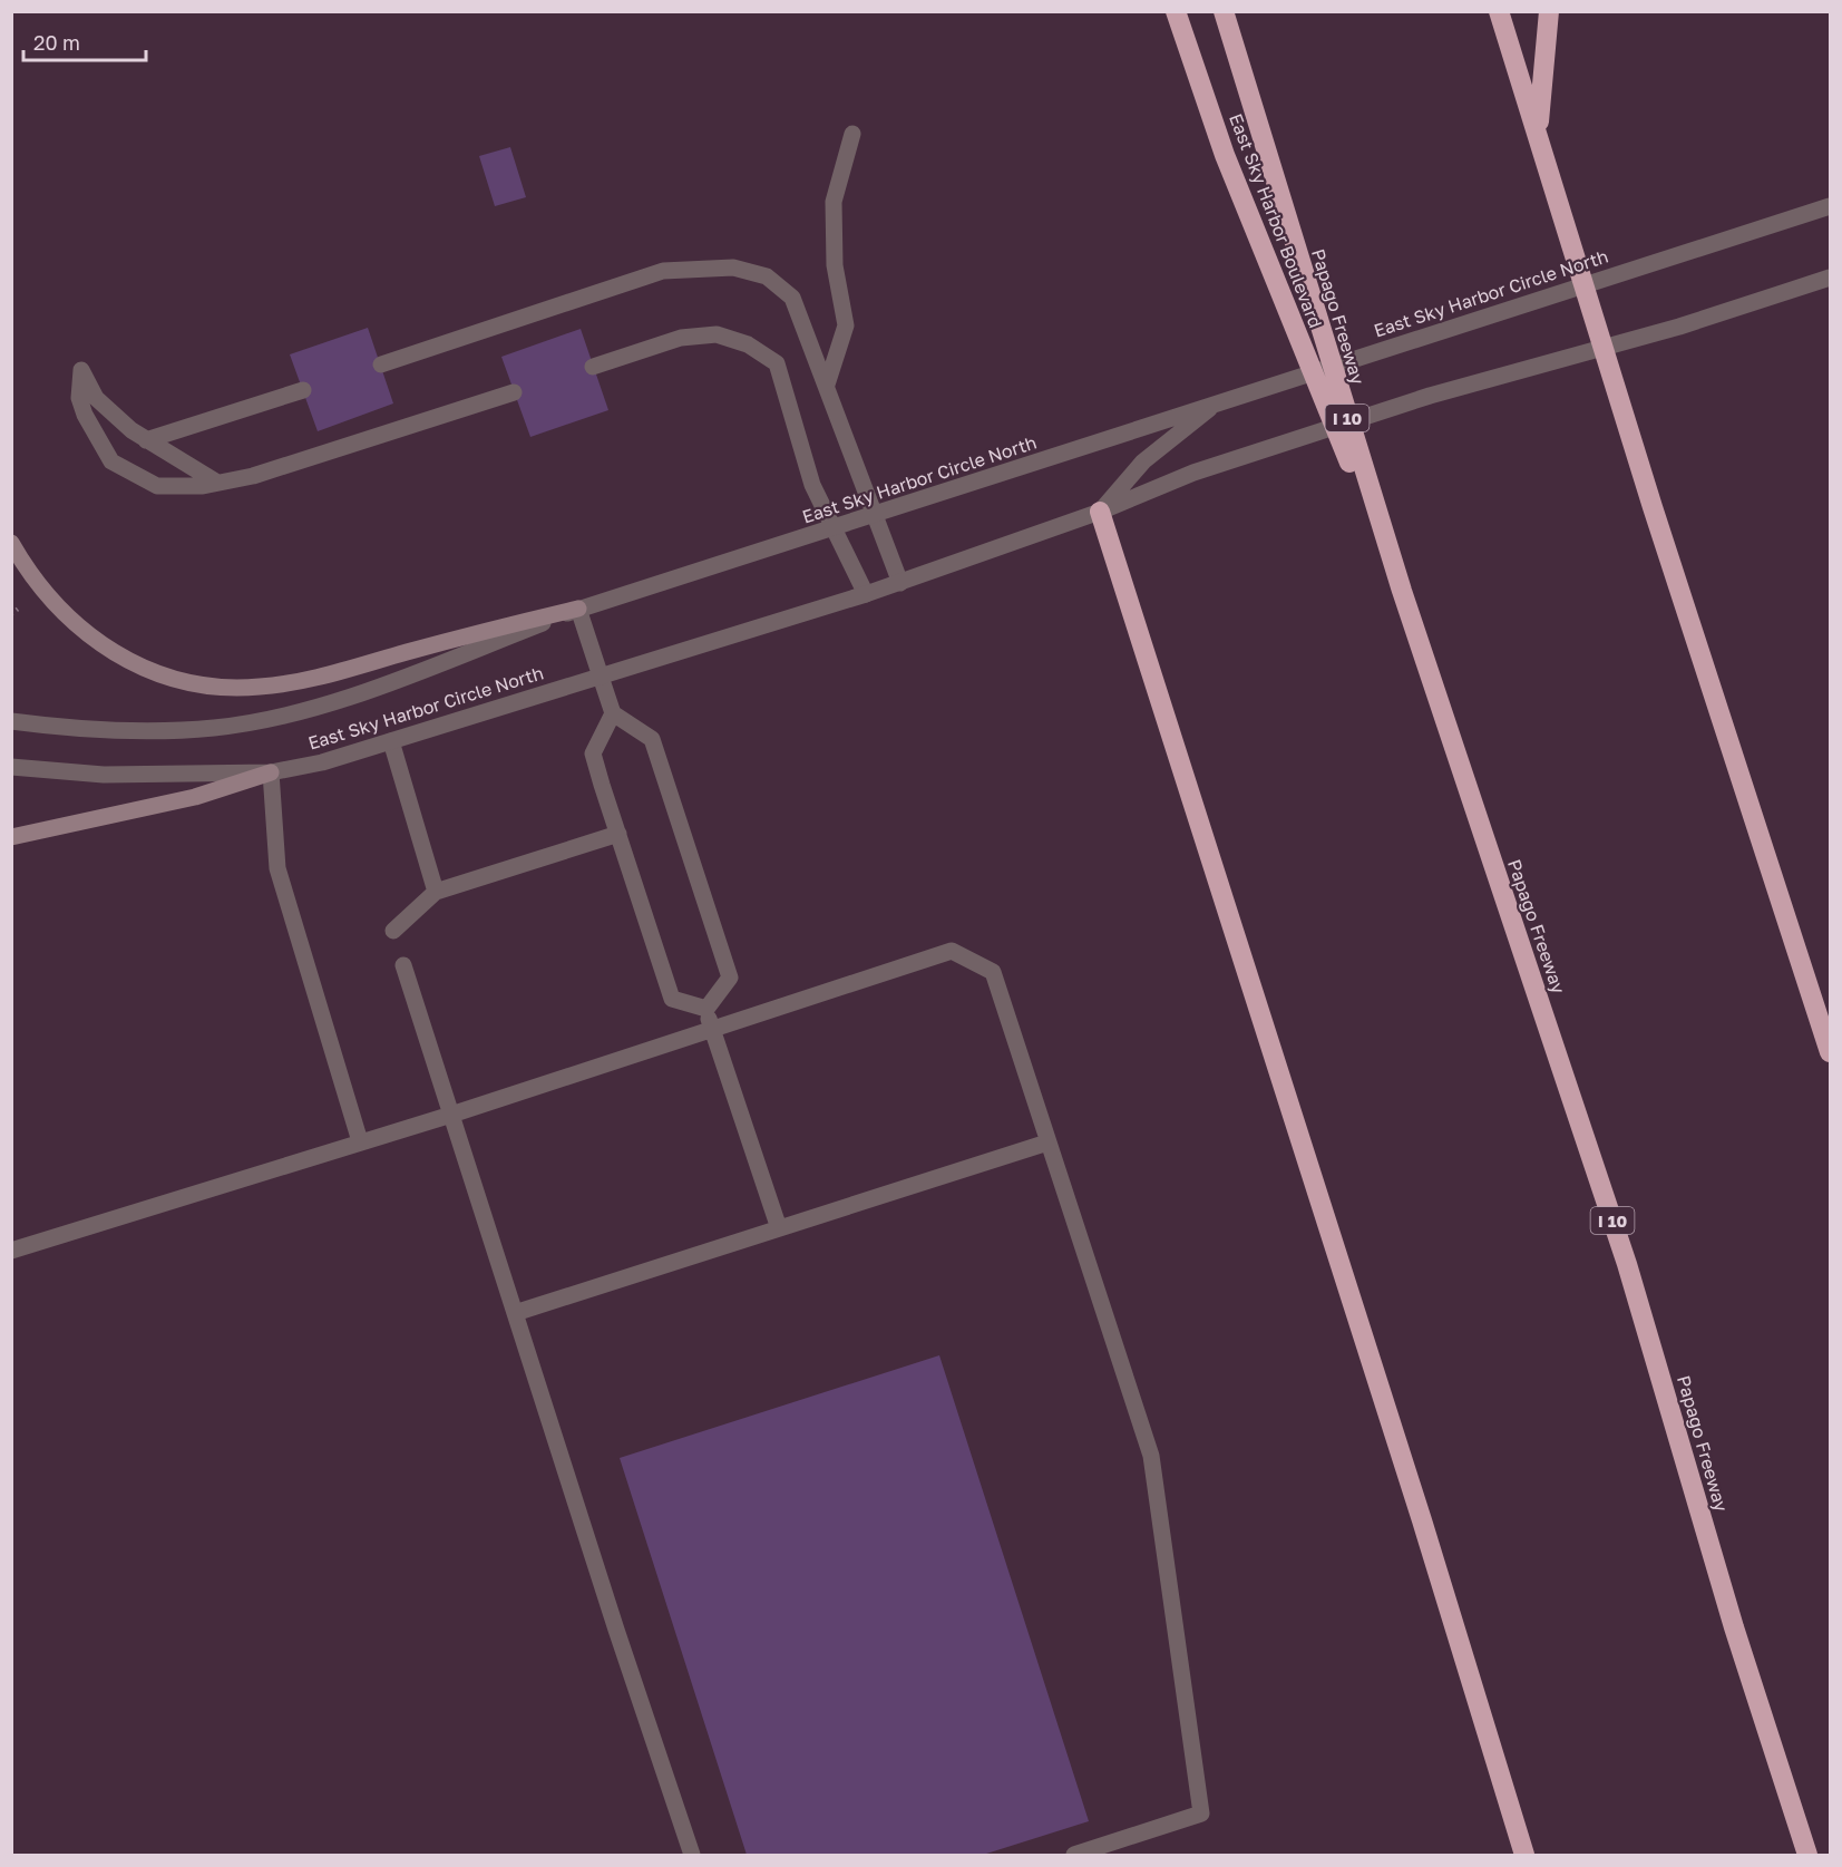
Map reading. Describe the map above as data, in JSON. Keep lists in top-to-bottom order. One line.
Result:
{"streets":{"highway":["East Sky Harbor Boulevard","Papago Freeway","I 10"],"street":["East Sky Harbor Circle North"]},"crossings":[["East Sky Harbor Boulevard","Papago Freeway"]],"scale_bar":"20 m"}
